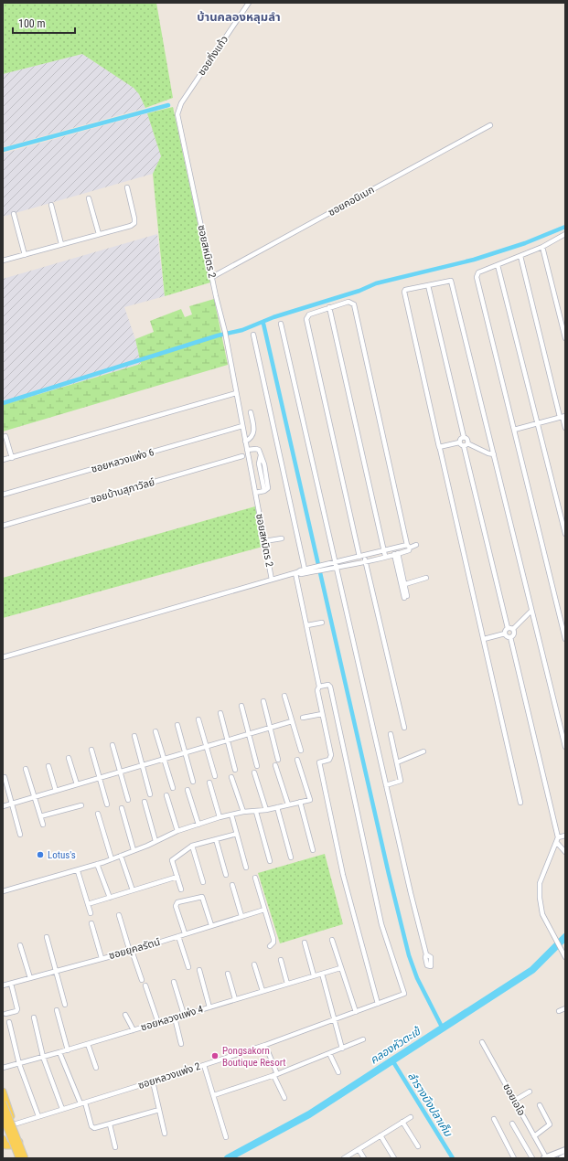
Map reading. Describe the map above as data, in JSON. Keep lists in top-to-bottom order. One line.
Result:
{"streets":{"street":["ซอยกิ่งแก้ว","ซอยคอนิเมก","ซอยสหมิตร 2","ซอยหลวงแพ่ง 6","ซอยบ้านสุภาวัลย์","ซอยยุคลรัตน์","ซอยหลวงแพ่ง 4","ซอยหลวงแพ่ง 2","ซอยเอโอ"]},"crossings":[["ซอยกิ่งแก้ว","ซอยสหมิตร 2"],["ซอยคอนิเมก","ซอยสหมิตร 2"],["ซอยสหมิตร 2","ซอยหลวงแพ่ง 6"]],"districts":["บ้านคลองหลุมลำ"],"water":["คลองหัวตะเข้","ลำรางบึงปลาเค็ม"],"places":["Lotus's","Pongsakorn Boutique Resort"],"scale_bar":"100 m"}
